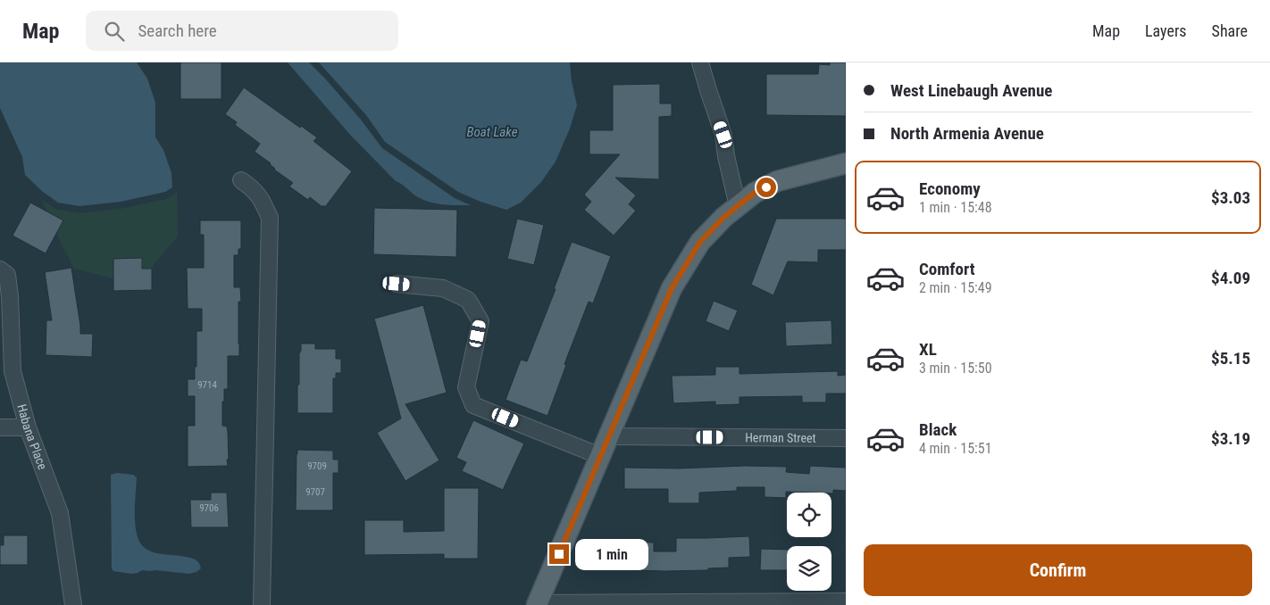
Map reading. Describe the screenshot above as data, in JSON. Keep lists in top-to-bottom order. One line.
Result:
{"streets":{"street":["Habana Place","Herman Street"]},"water":["Boat Lake"],"house_numbers":["9714","9709","9707","9706"],"page":{"header":"Map","search":"Search here","nav":["Map","Layers","Share"],"banner":["West Linebaugh Avenue","North Armenia Avenue"],"list":[{"name":"Economy","note":"1 min · 15:48","value":"$3.03"},{"name":"Comfort","note":"2 min · 15:49","value":"$4.09"},{"name":"XL","note":"3 min · 15:50","value":"$5.15"},{"name":"Black","note":"4 min · 15:51","value":"$3.19"}],"buttons":"Confirm","bubble":"1 min"}}
